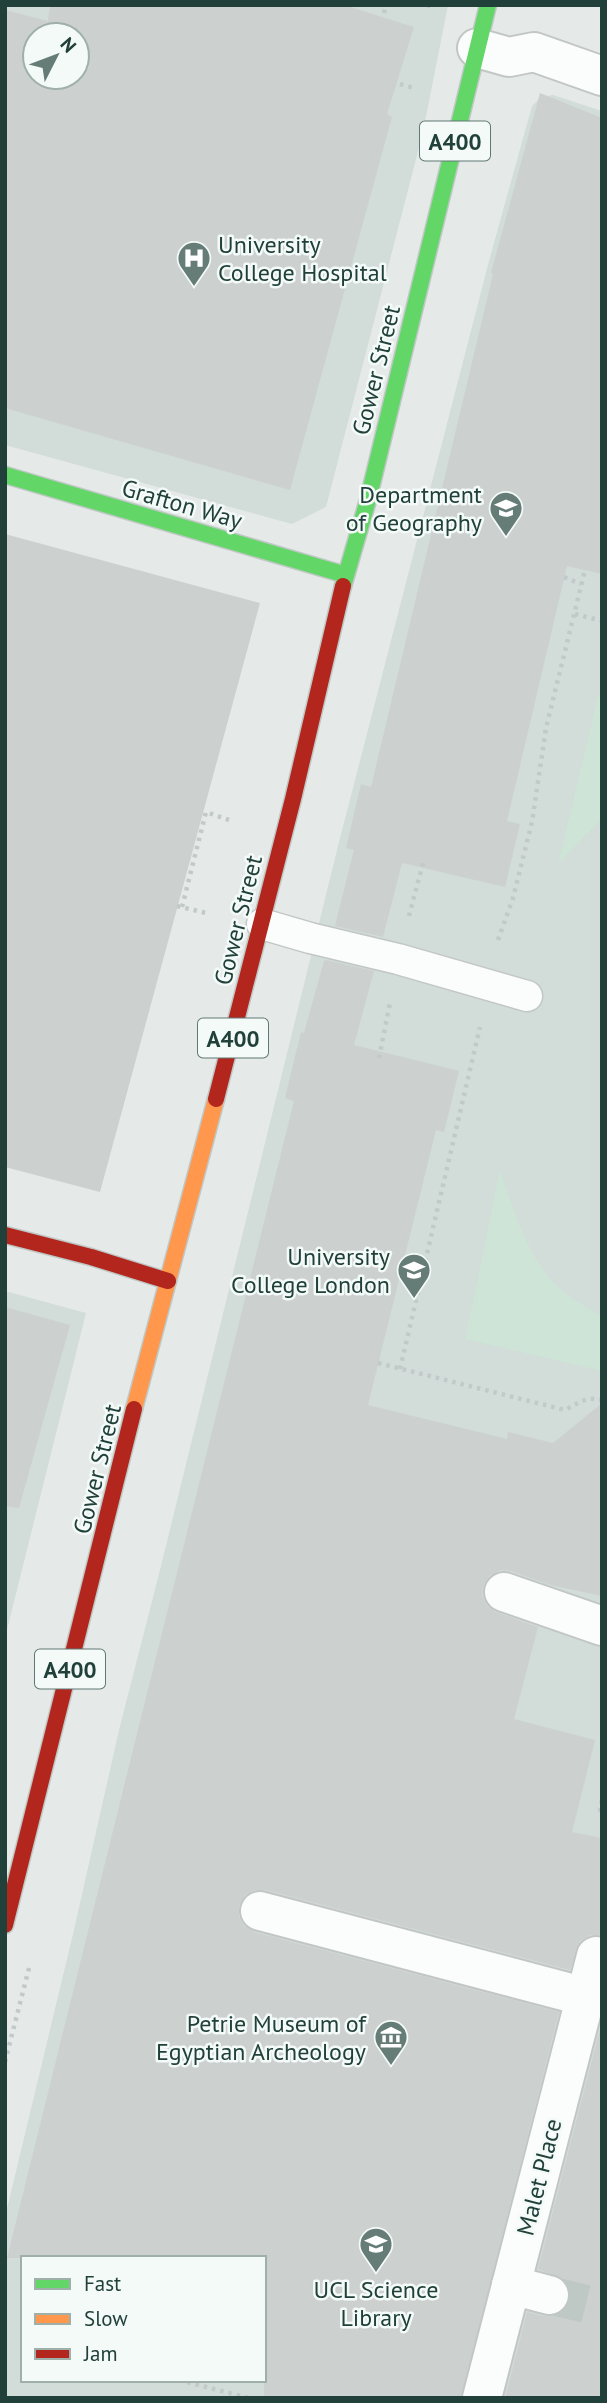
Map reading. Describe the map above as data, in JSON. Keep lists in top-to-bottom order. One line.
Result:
{"streets":{"main road":["A400","Gower Street","Grafton Way"],"street":["Malet Place"]},"crossings":[["Gower Street","Grafton Way"]],"places":{"hospital":["University College Hospital"],"school or university":["Department of Geography","University College London","UCL Science Library"],"museum":["Petrie Museum of Egyptian Archeology"]},"legend":["Fast","Slow","Jam"],"north":"top right"}
